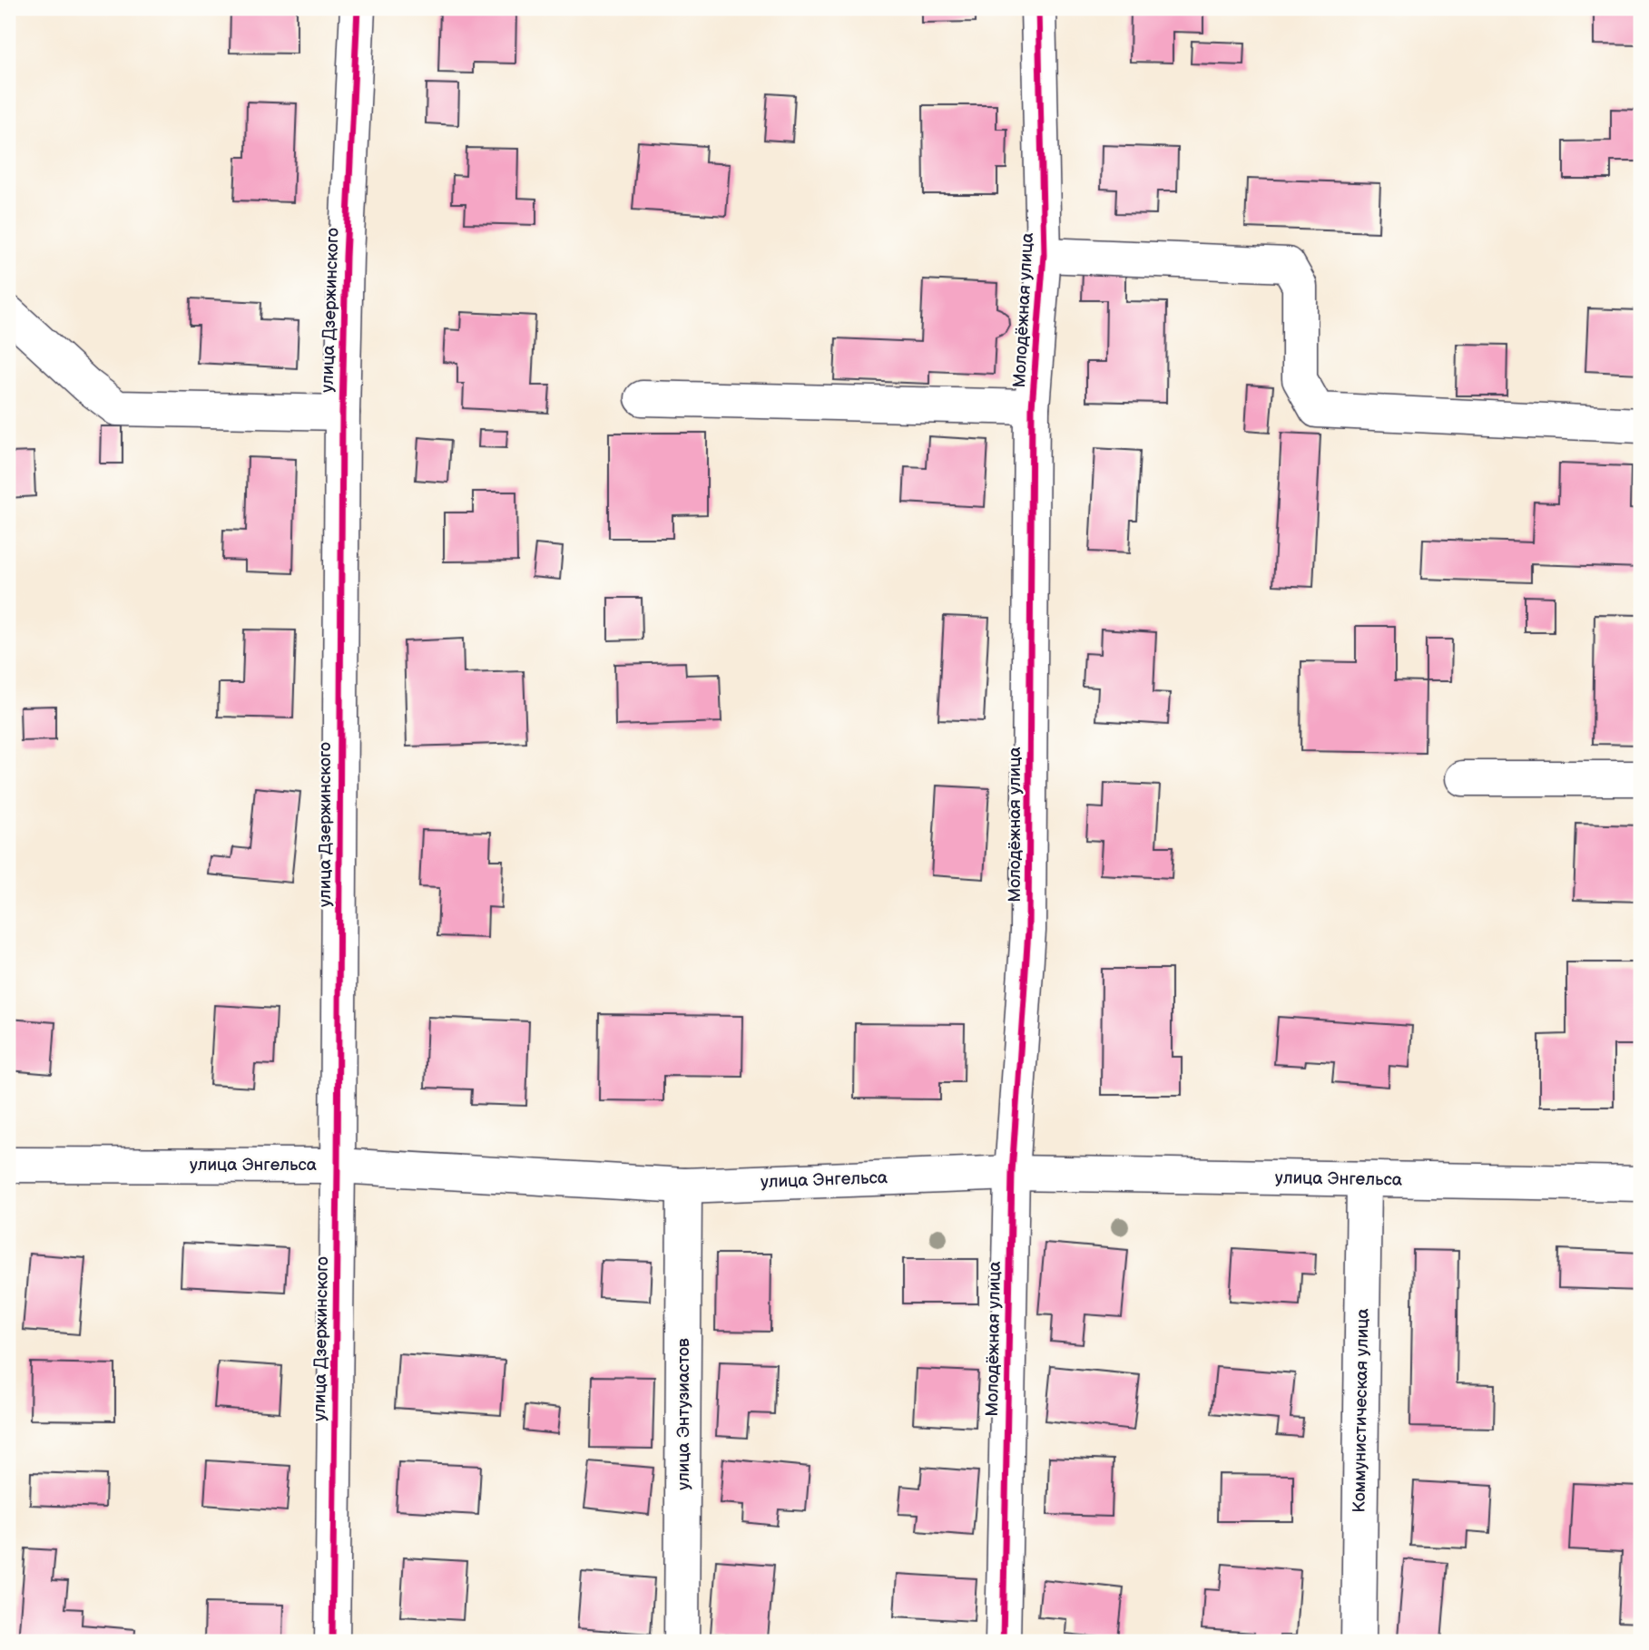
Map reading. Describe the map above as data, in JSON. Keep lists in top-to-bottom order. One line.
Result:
{"streets":{"street":["улица Дзержинского","Молодёжная улица","улица Энгельса","Коммунистическая улица","улица Энтузиастов"]},"crossings":[["улица Дзержинского","улица Энгельса"],["Молодёжная улица","улица Энгельса"],["улица Энгельса","Коммунистическая улица"],["улица Энгельса","улица Энтузиастов"]]}
